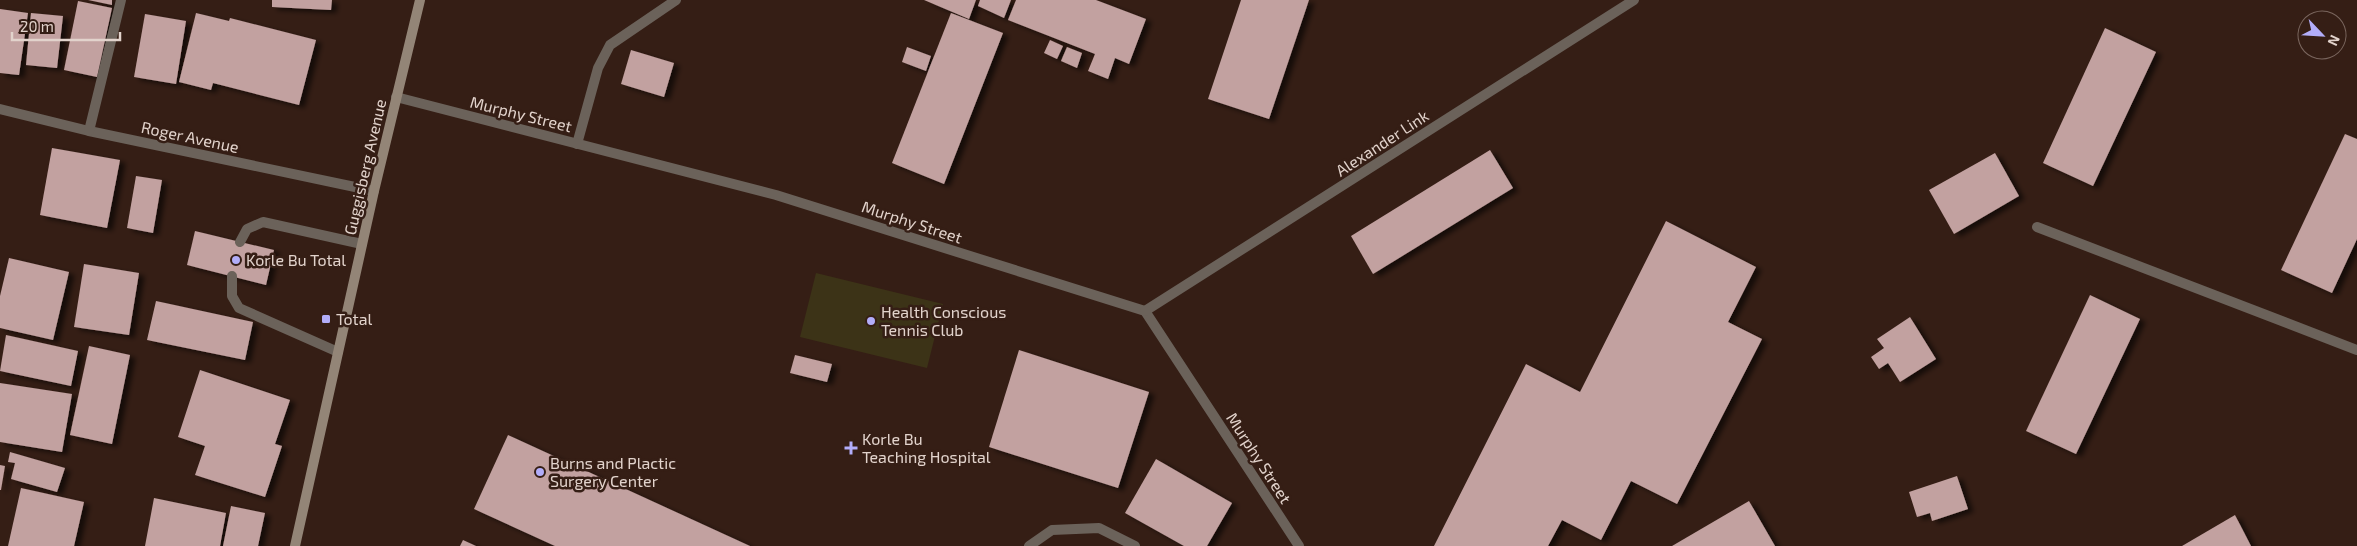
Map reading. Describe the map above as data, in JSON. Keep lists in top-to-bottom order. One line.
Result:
{"streets":{"main road":["Guggisberg Avenue"],"street":["Murphy Street","Roger Avenue","Alexander Link"]},"crossings":[["Murphy Street","Alexander Link"],["Murphy Street","Guggisberg Avenue"],["Roger Avenue","Guggisberg Avenue"]],"places":{"other":["Korle Bu Total","Health Conscious Tennis Club","Burns and Plactic Surgery Center"],"transit":["Total"],"health":["Korle Bu Teaching Hospital"]},"scale_bar":"20 m","north":"bottom right"}
